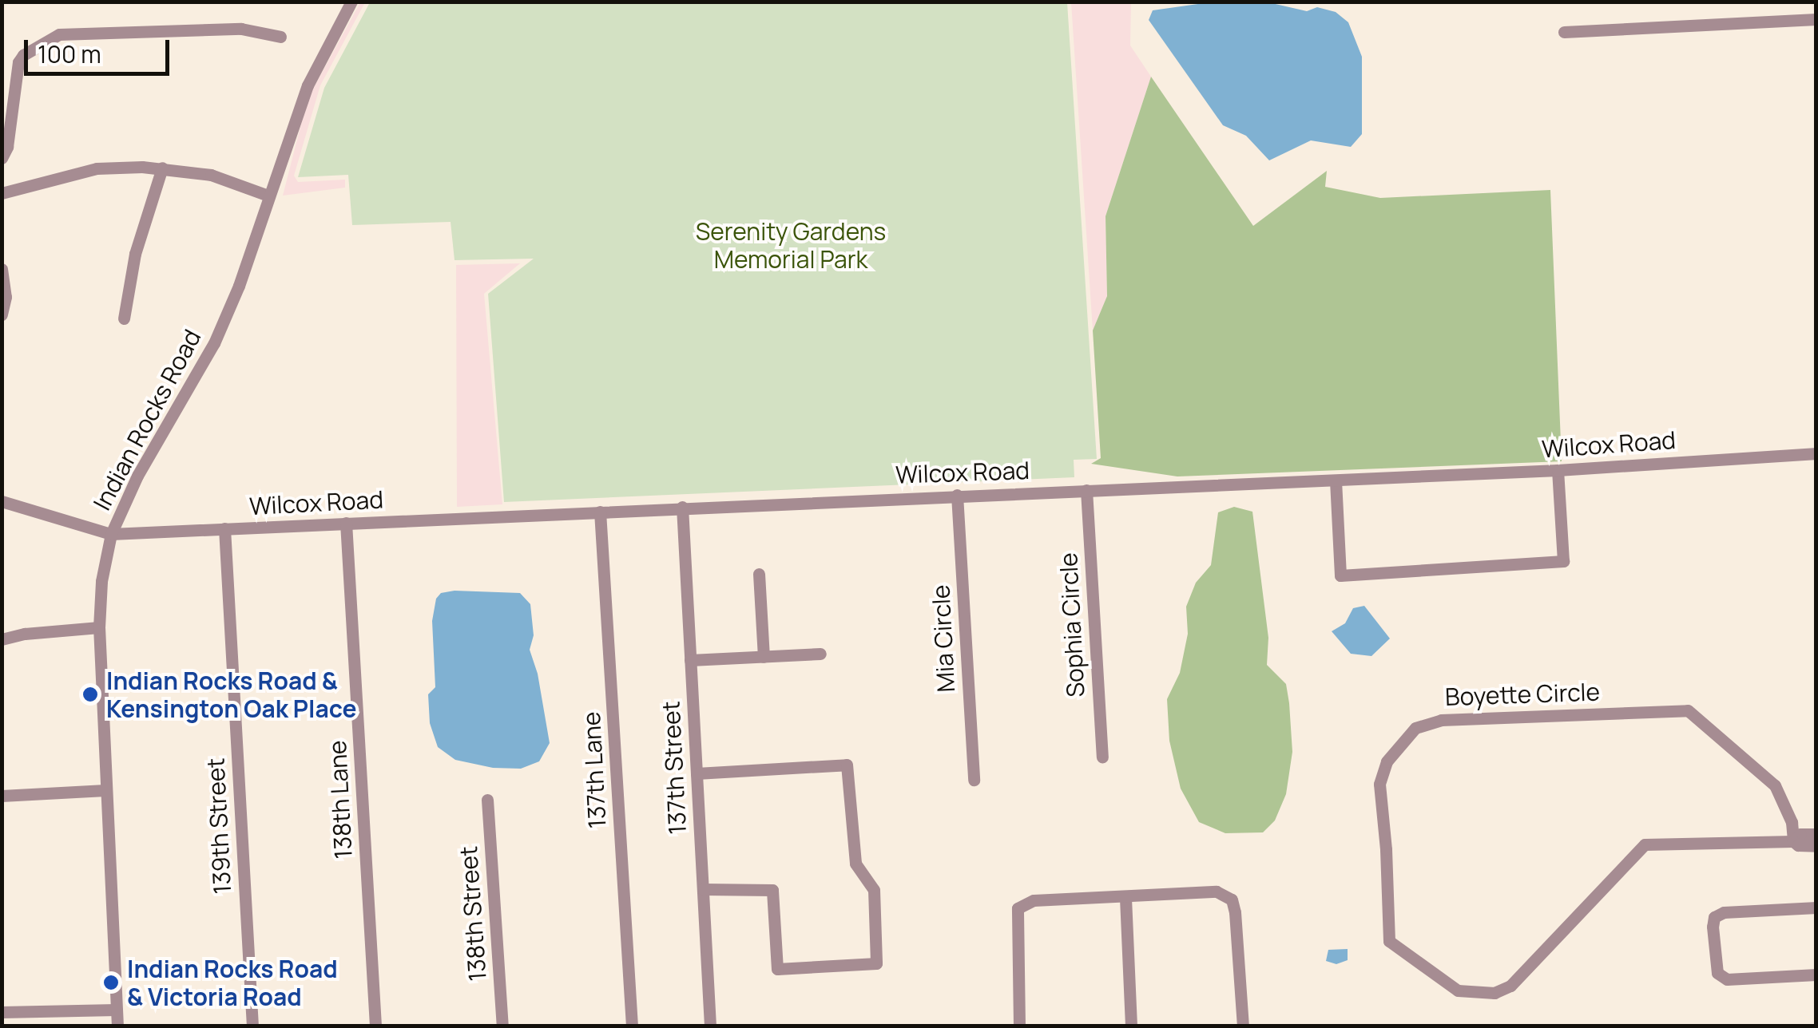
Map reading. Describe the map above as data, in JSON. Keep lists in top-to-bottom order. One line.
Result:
{"streets":{"street":["Indian Rocks Road","Wilcox Road","Sophia Circle","Mia Circle","Boyette Circle","137th Street","137th Lane","138th Lane","139th Street","138th Street"]},"crossings":[["Indian Rocks Road","Wilcox Road"],["Wilcox Road","Sophia Circle"],["Wilcox Road","Mia Circle"],["Wilcox Road","137th Street"],["Wilcox Road","137th Lane"],["Wilcox Road","138th Lane"],["Wilcox Road","139th Street"]],"parks":["Serenity Gardens Memorial Park"],"places":["Indian Rocks Road & Kensington Oak Place","Indian Rocks Road & Victoria Road"],"scale_bar":"100 m"}
